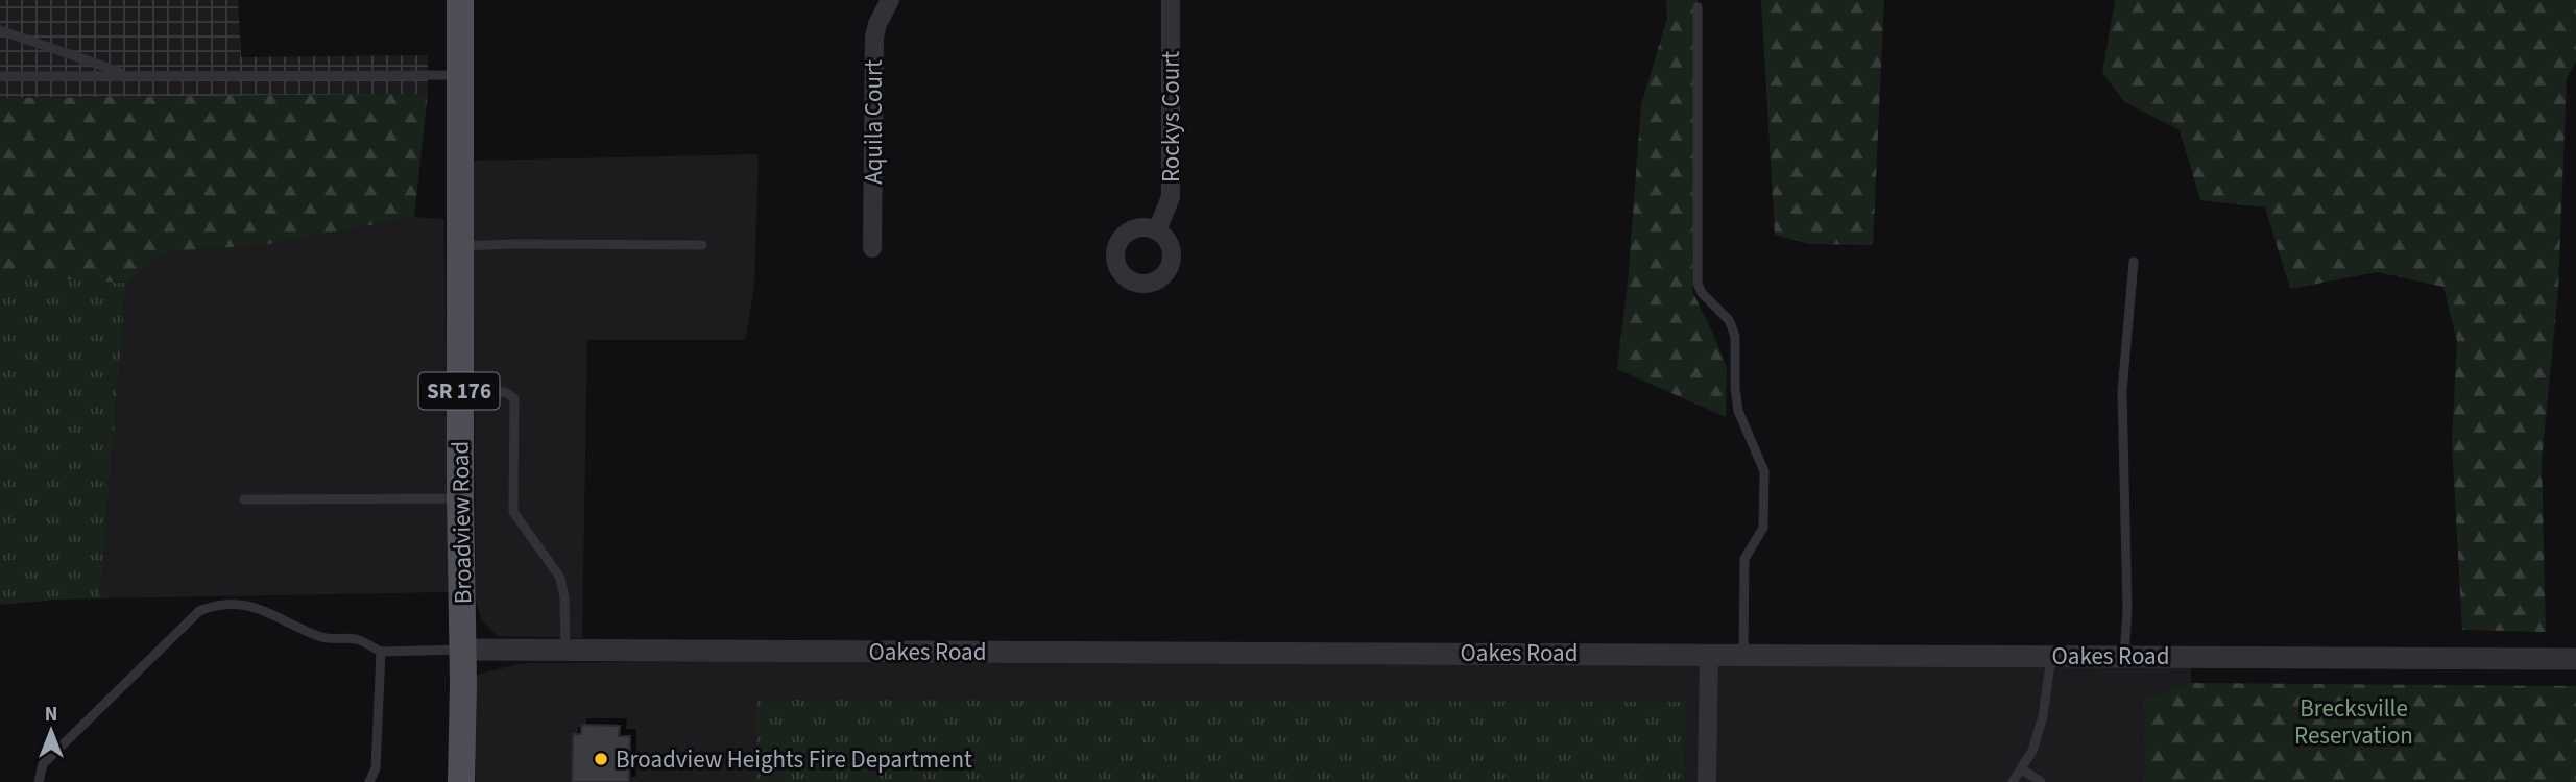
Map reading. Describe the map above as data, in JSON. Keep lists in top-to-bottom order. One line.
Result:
{"streets":{"main road":["SR 176","Broadview Road"],"street":["Rockys Court","Aquila Court","Oakes Road"]},"crossings":[["Broadview Road","Oakes Road"]],"parks":["Brecksville Reservation"],"places":["Broadview Heights Fire Department"],"north":"top"}
